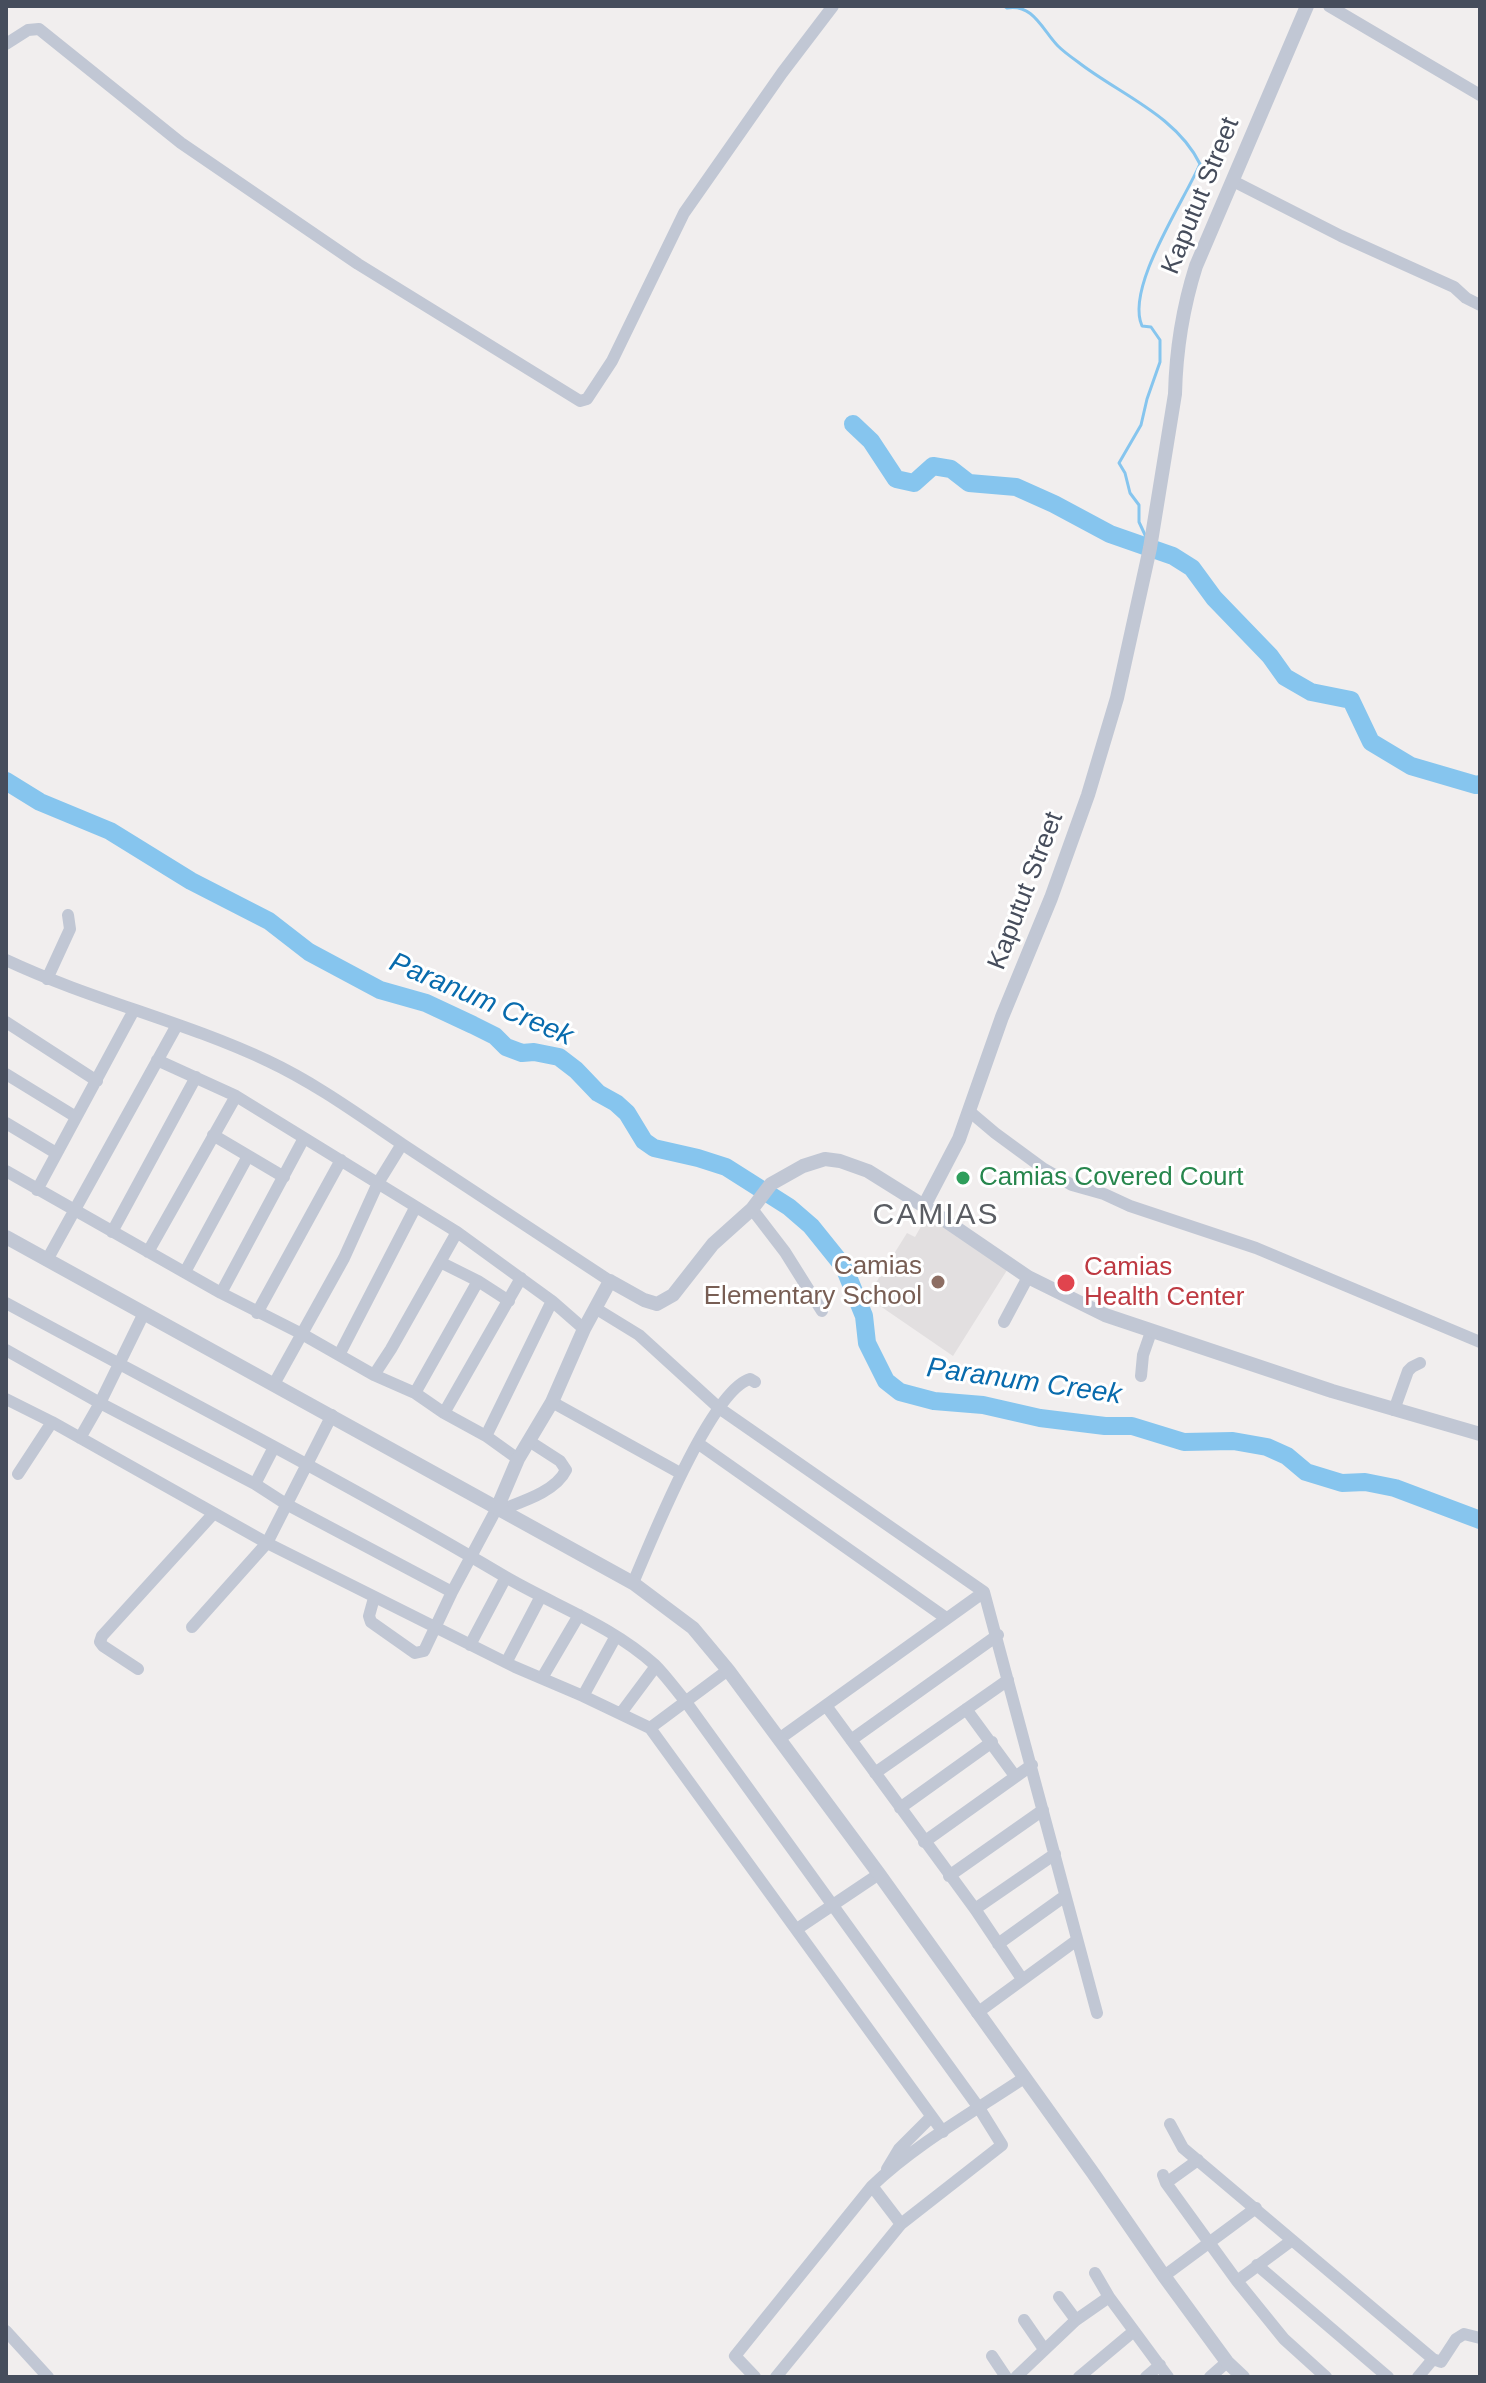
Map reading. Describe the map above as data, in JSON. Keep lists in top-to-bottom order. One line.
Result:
{"streets":{"street":["Kaputut Street"]},"districts":["CAMIAS"],"water":["Paranum Creek"],"places":["Camias Covered Court","Camias Elementary School","Camias Health Center"]}
